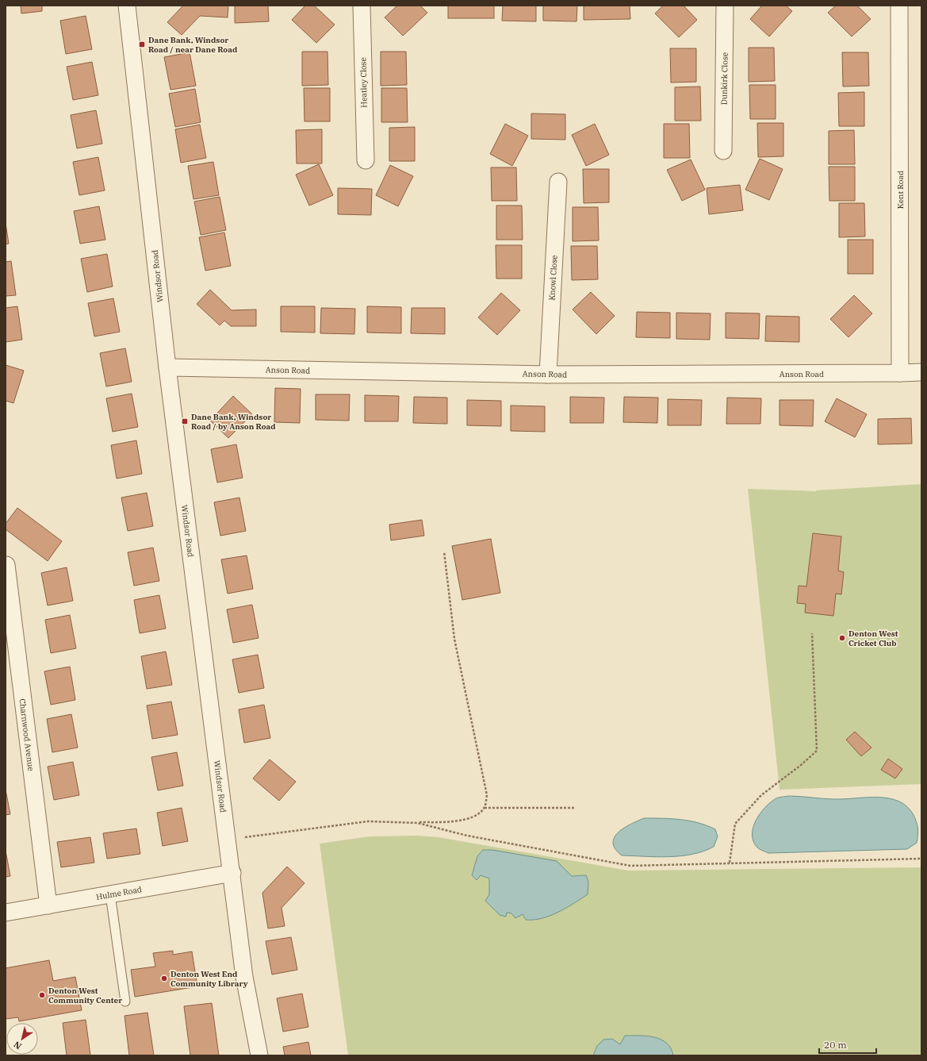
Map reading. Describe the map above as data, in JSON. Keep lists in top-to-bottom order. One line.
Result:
{"streets":{"street":["Dunkirk Close","Heatley Close","Kent Road","Windsor Road","Knowl Close","Anson Road","Charnwood Avenue","Hulme Road"]},"crossings":[["Kent Road","Anson Road"],["Windsor Road","Anson Road"],["Windsor Road","Hulme Road"],["Knowl Close","Anson Road"],["Charnwood Avenue","Hulme Road"]],"places":{"transit":["Dane Bank, Windsor Road / near Dane Road","Dane Bank, Windsor Road / by Anson Road"],"other":["Denton West Cricket Club","Denton West End Community Library","Denton West Community Center"]},"scale_bar":"20 m","north":"bottom left"}
